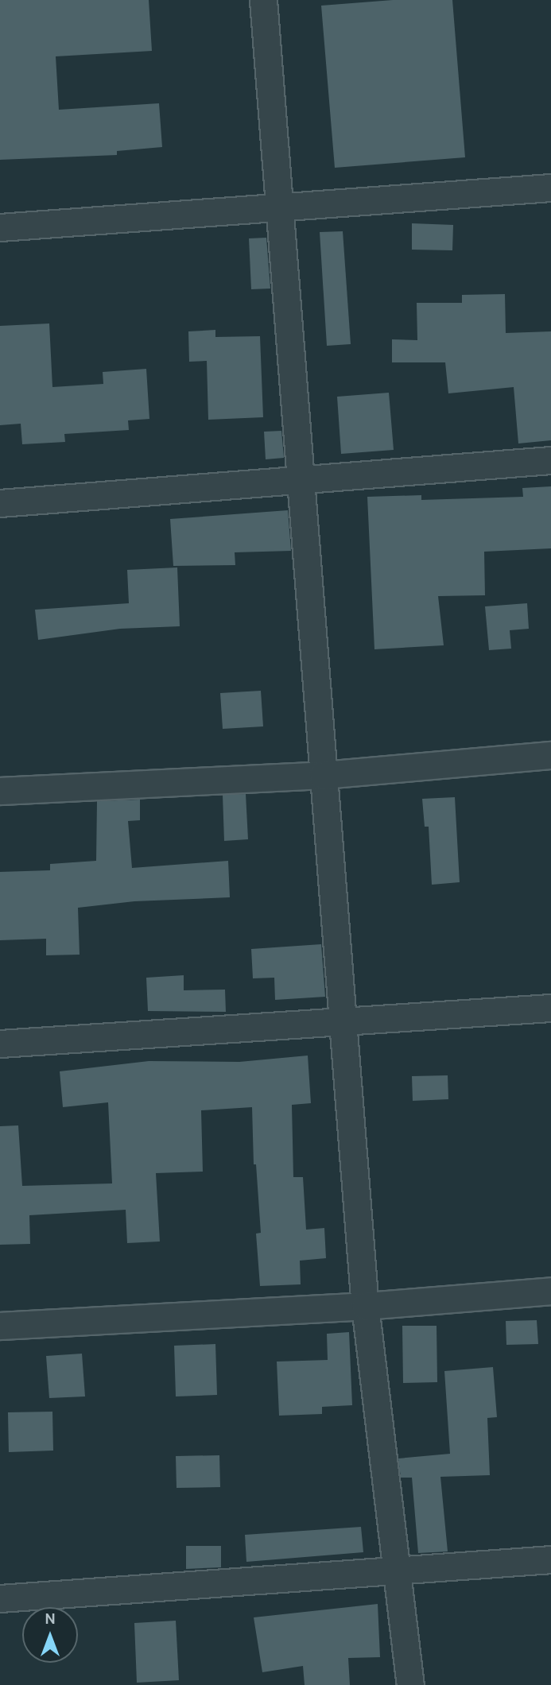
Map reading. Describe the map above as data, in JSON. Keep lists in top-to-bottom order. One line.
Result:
{"north":"top"}
